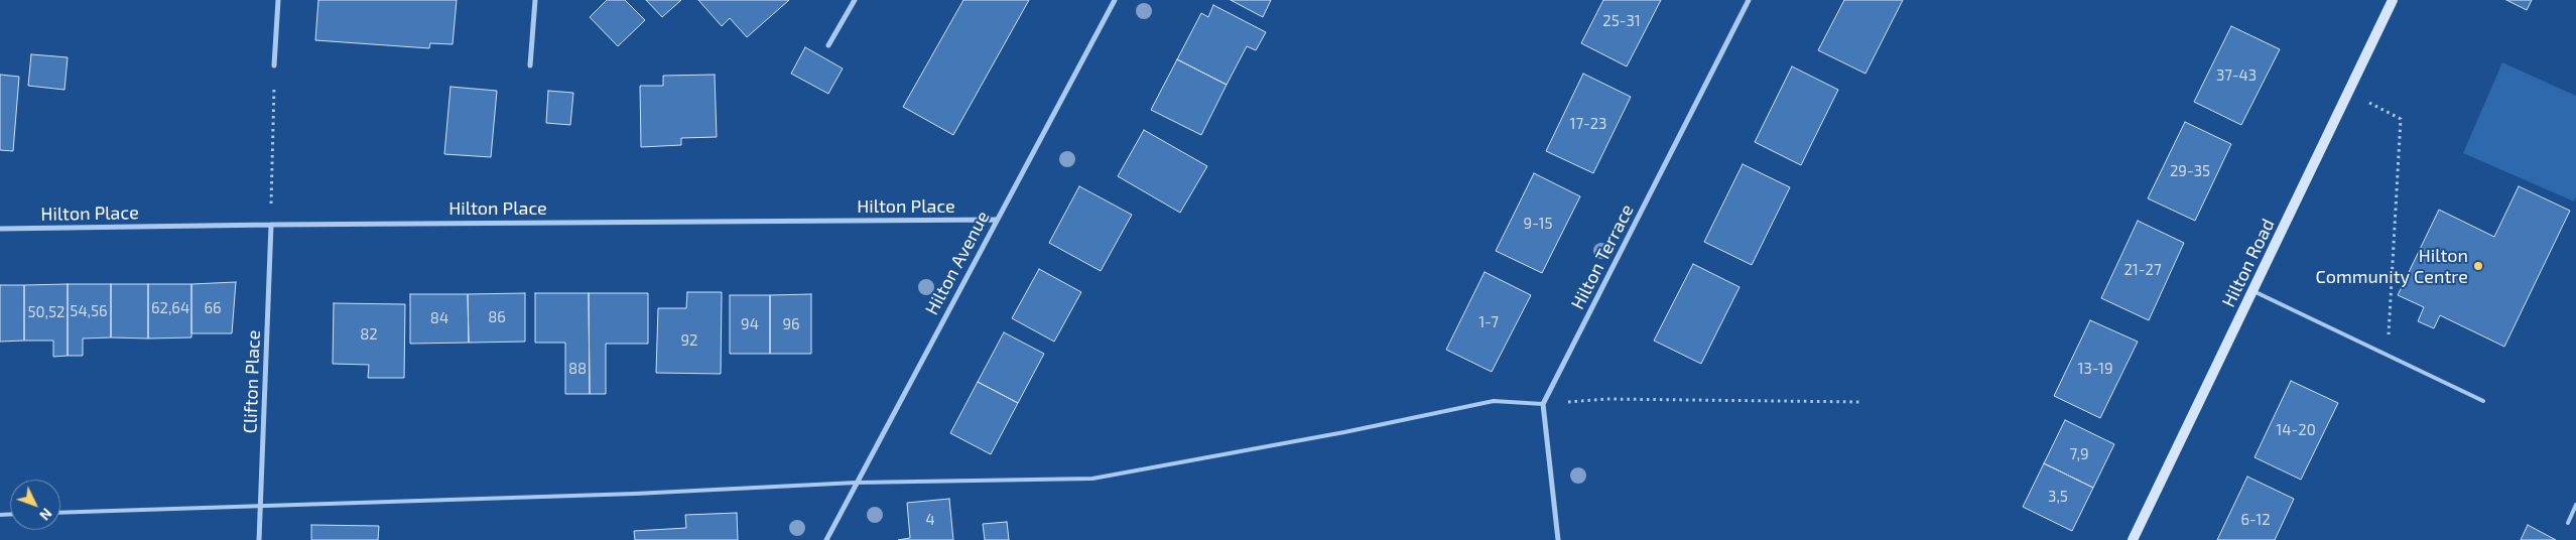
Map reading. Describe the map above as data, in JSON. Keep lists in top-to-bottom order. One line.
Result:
{"streets":{"street":["Hilton Place","Hilton Terrace","Hilton Avenue","Hilton Road","Clifton Place"]},"crossings":[["Hilton Place","Hilton Avenue"],["Hilton Place","Clifton Place"]],"places":["Hilton Community Centre"],"house_numbers":["25-31","37-43","17-23","29-35","9-15","21-27","62,64","66","54,56","50,52","86","84","1-7","94","96","82","92","88","13-19","14-20","7,9","3,5","4","6-12"],"north":"bottom right"}
